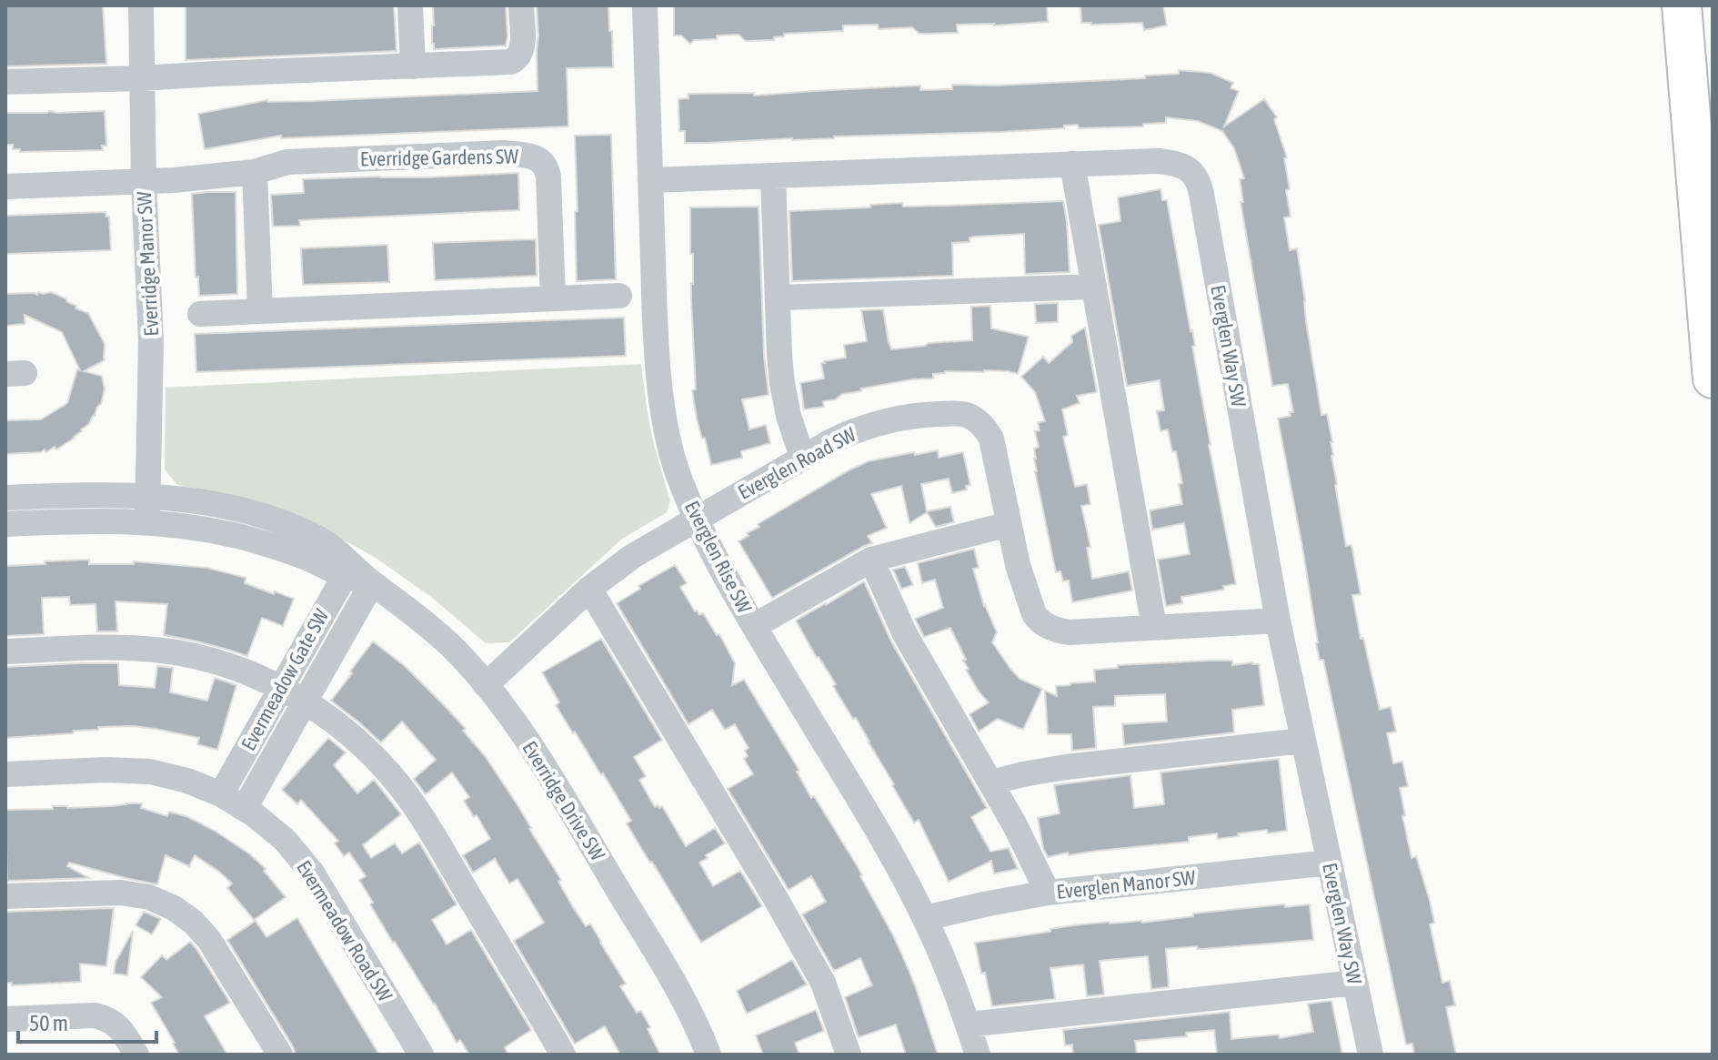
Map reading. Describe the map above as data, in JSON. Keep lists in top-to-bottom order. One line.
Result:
{"streets":{"street":["Everridge Gardens SW","Everridge Manor SW","Everglen Way SW","Everglen Road SW","Everglen Rise SW","Evermeadow Gate SW","Everridge Drive SW","Everglen Manor SW","Evermeadow Road SW"]},"crossings":[["Everridge Gardens SW","Everridge Manor SW"],["Everridge Manor SW","Everridge Drive SW"],["Everglen Way SW","Everglen Road SW"],["Everglen Way SW","Everglen Rise SW"],["Everglen Way SW","Everglen Manor SW"],["Everglen Road SW","Everglen Rise SW"],["Everglen Road SW","Everridge Drive SW"],["Everglen Rise SW","Everglen Manor SW"],["Evermeadow Gate SW","Everridge Drive SW"],["Evermeadow Gate SW","Evermeadow Road SW"]],"scale_bar":"50 m"}
